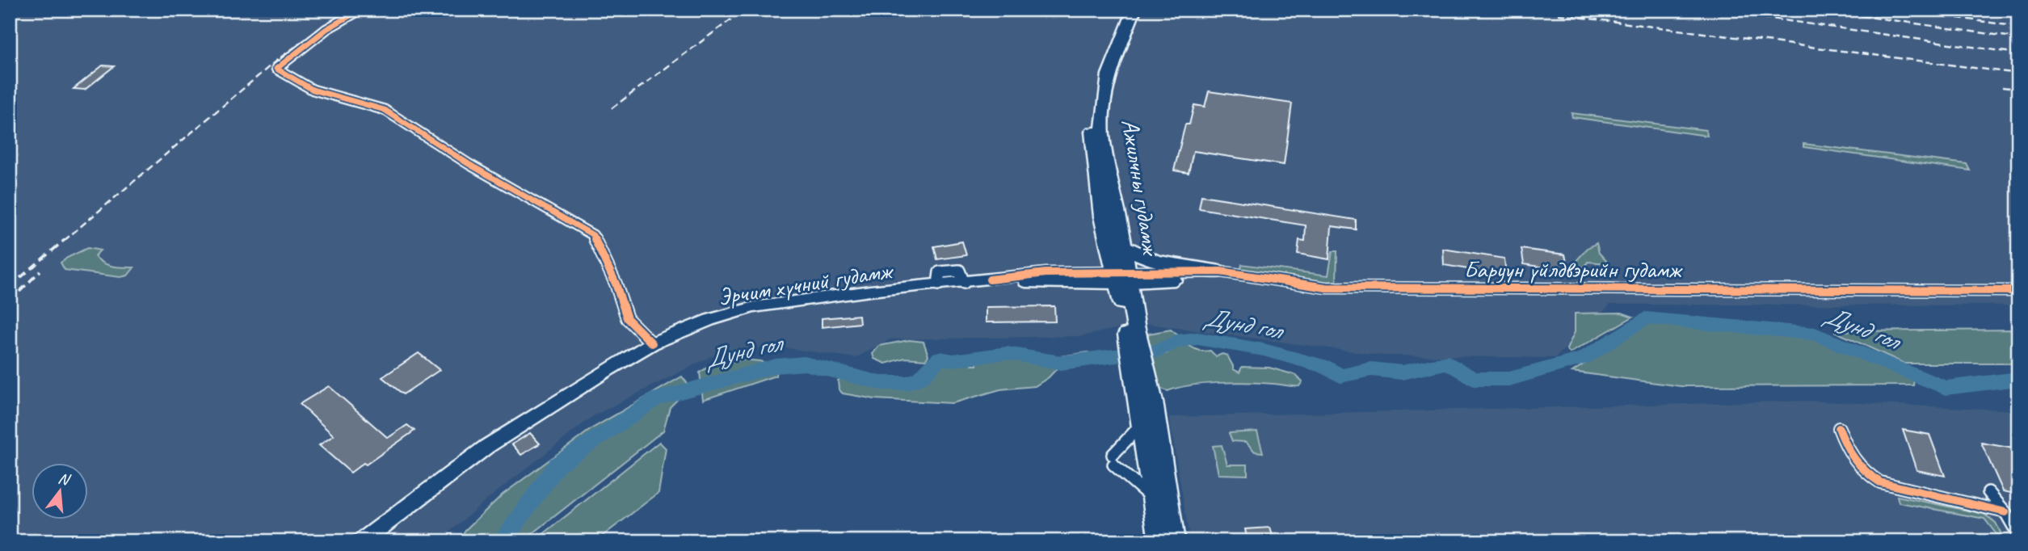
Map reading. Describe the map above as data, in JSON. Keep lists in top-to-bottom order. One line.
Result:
{"streets":{"main road":["Ажилчны гудамж"],"street":["Баруун үйлдвэрийн гудамж","Эрчим хүчний гудамж"]},"crossings":[["Ажилчны гудамж","Баруун үйлдвэрийн гудамж"],["Ажилчны гудамж","Эрчим хүчний гудамж"],["Баруун үйлдвэрийн гудамж","Эрчим хүчний гудамж"]],"water":["Дунд гол"],"north":"top"}
